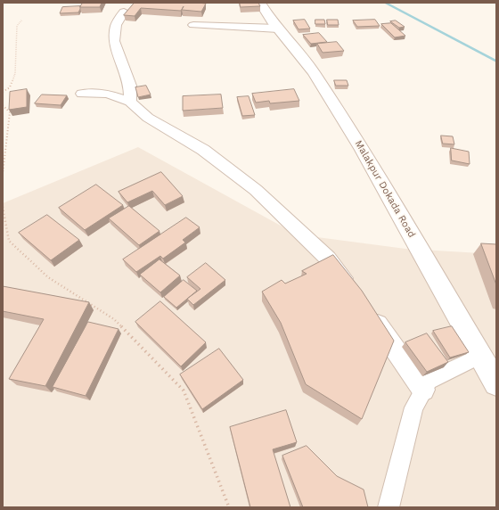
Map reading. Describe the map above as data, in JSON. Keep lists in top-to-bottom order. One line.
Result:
{"streets":{"street":["Malakpur Dokada Road"]}}
